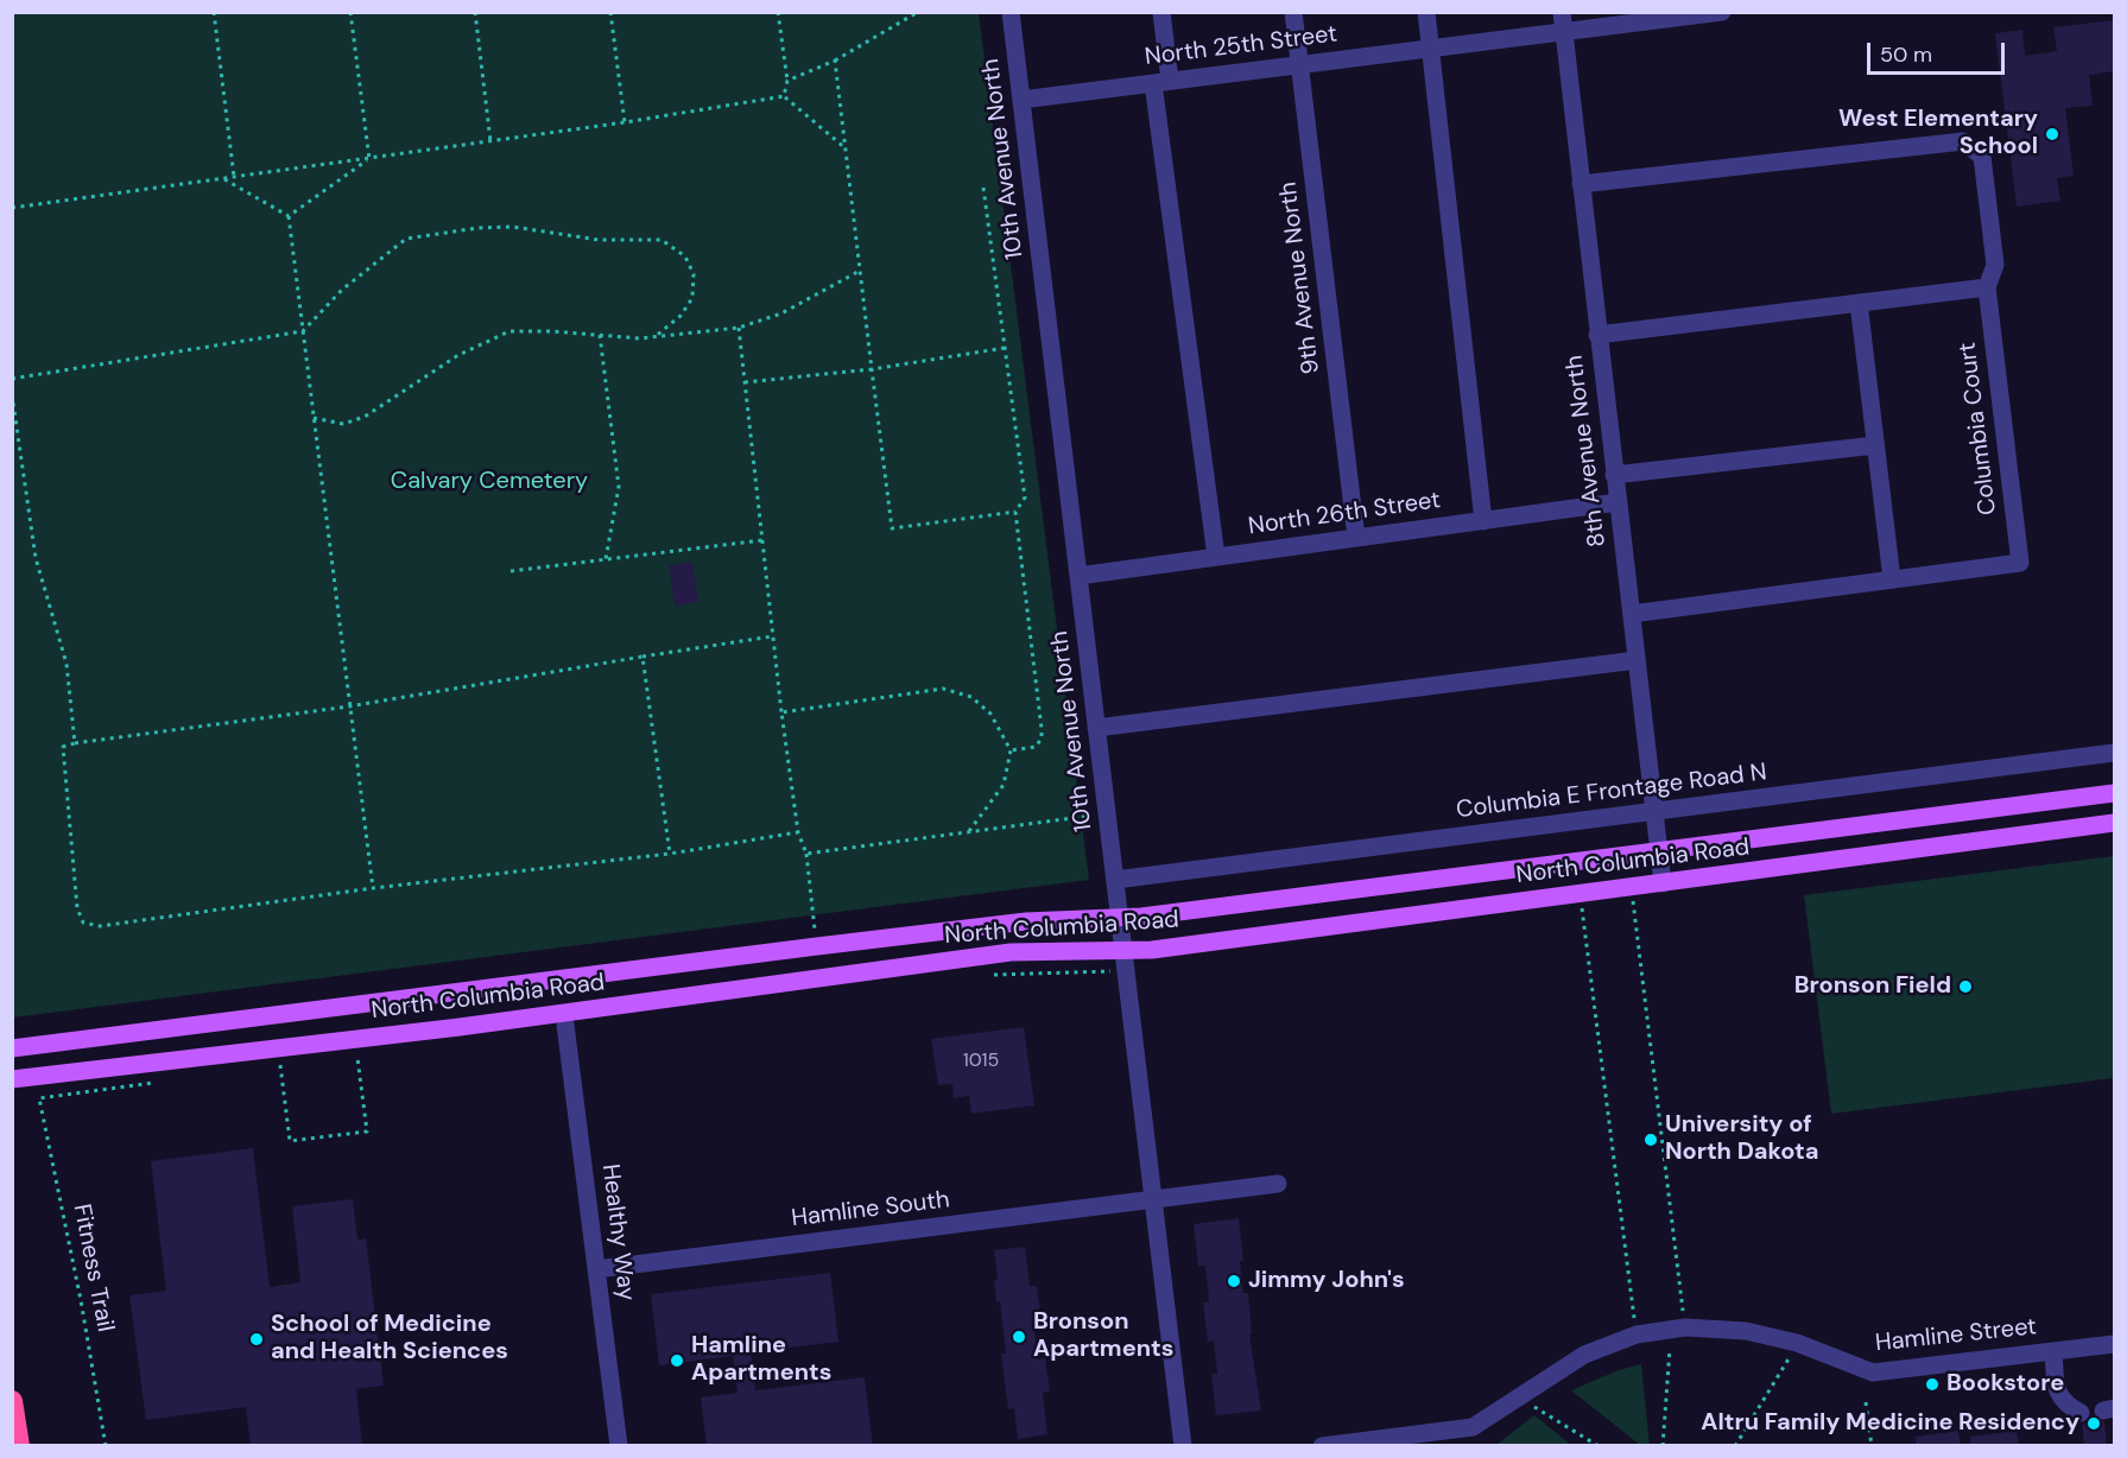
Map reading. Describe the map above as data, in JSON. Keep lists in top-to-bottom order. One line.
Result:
{"streets":{"main road":["North Columbia Road"],"street":["North 25th Street","10th Avenue North","9th Avenue North","Columbia Court","8th Avenue North","North 26th Street","Columbia E Frontage Road N","Hamline South","Healthy Way","Hamline Street"],"path":["Fitness Trail"]},"crossings":[["North 25th Street","10th Avenue North"],["North 25th Street","9th Avenue North"],["North 25th Street","8th Avenue North"],["10th Avenue North","North 26th Street"],["10th Avenue North","Columbia E Frontage Road N"],["10th Avenue North","North Columbia Road"],["10th Avenue North","Hamline South"],["9th Avenue North","North 26th Street"],["Columbia Court","8th Avenue North"],["8th Avenue North","North 26th Street"],["8th Avenue North","Columbia E Frontage Road N"],["8th Avenue North","North Columbia Road"],["Hamline South","Healthy Way"]],"parks":["Calvary Cemetery"],"places":["West Elementary School","Bronson Field","University of North Dakota","Jimmy John's","Bronson Apartments","School of Medicine and Health Sciences","Hamline Apartments","Bookstore","Altru Family Medicine Residency"],"house_numbers":["1015"],"scale_bar":"50 m"}
